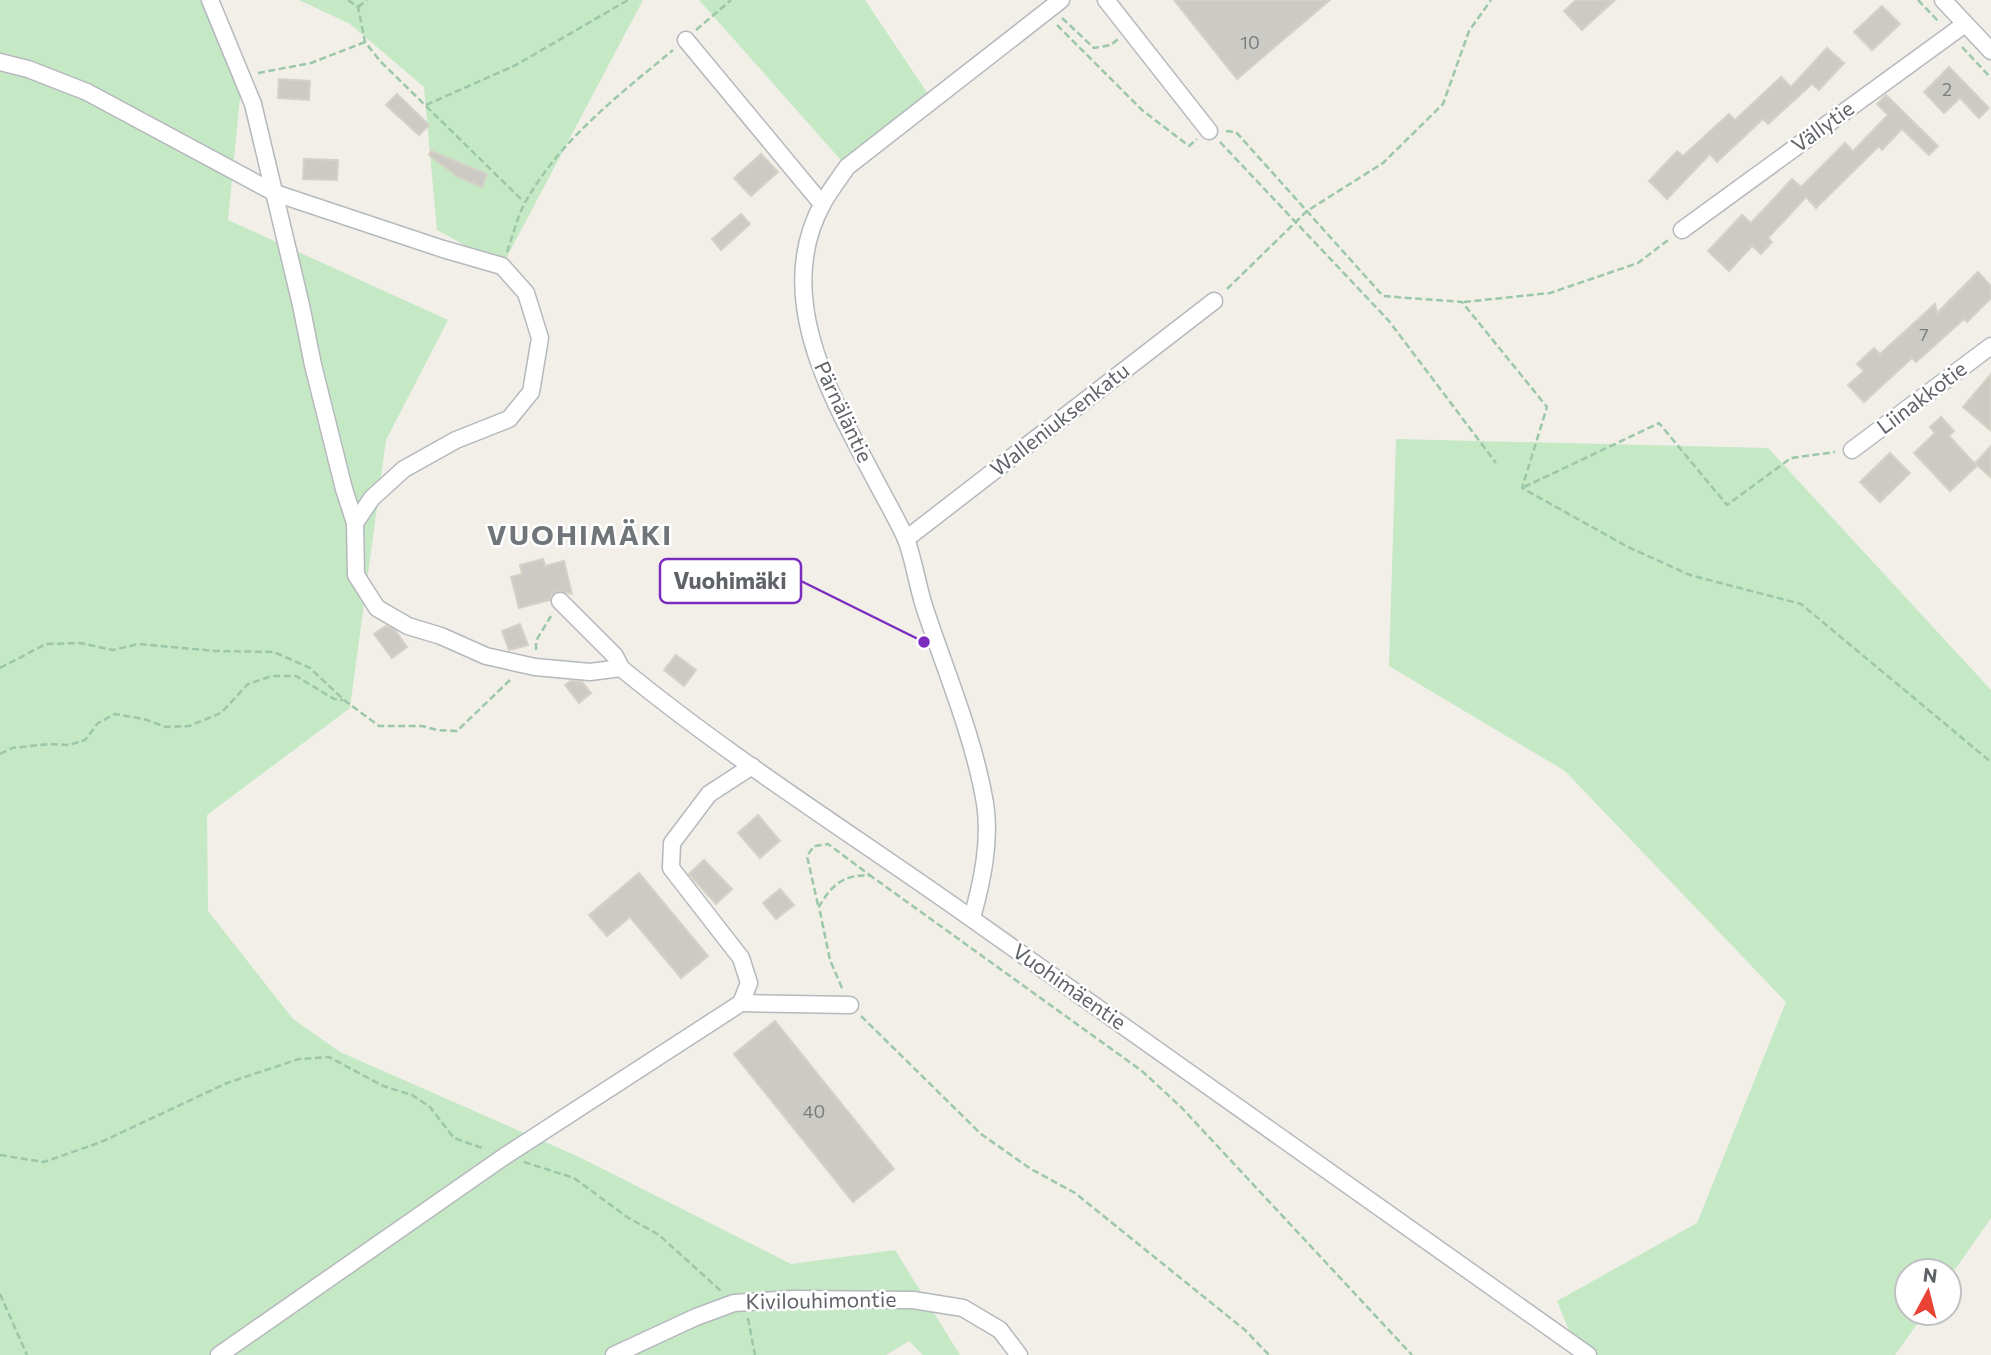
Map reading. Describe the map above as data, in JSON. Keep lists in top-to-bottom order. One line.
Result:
{"streets":{"street":["Vällytie","Liinakkotie","Pärnäläntie","Walleniuksenkatu","Vuohimäentie","Kivilouhimontie"]},"crossings":[["Pärnäläntie","Walleniuksenkatu"],["Pärnäläntie","Vuohimäentie"]],"districts":["VUOHIMÄKI"],"places":["Vuohimäki"],"house_numbers":["10","2","7","40"],"north":"top"}
